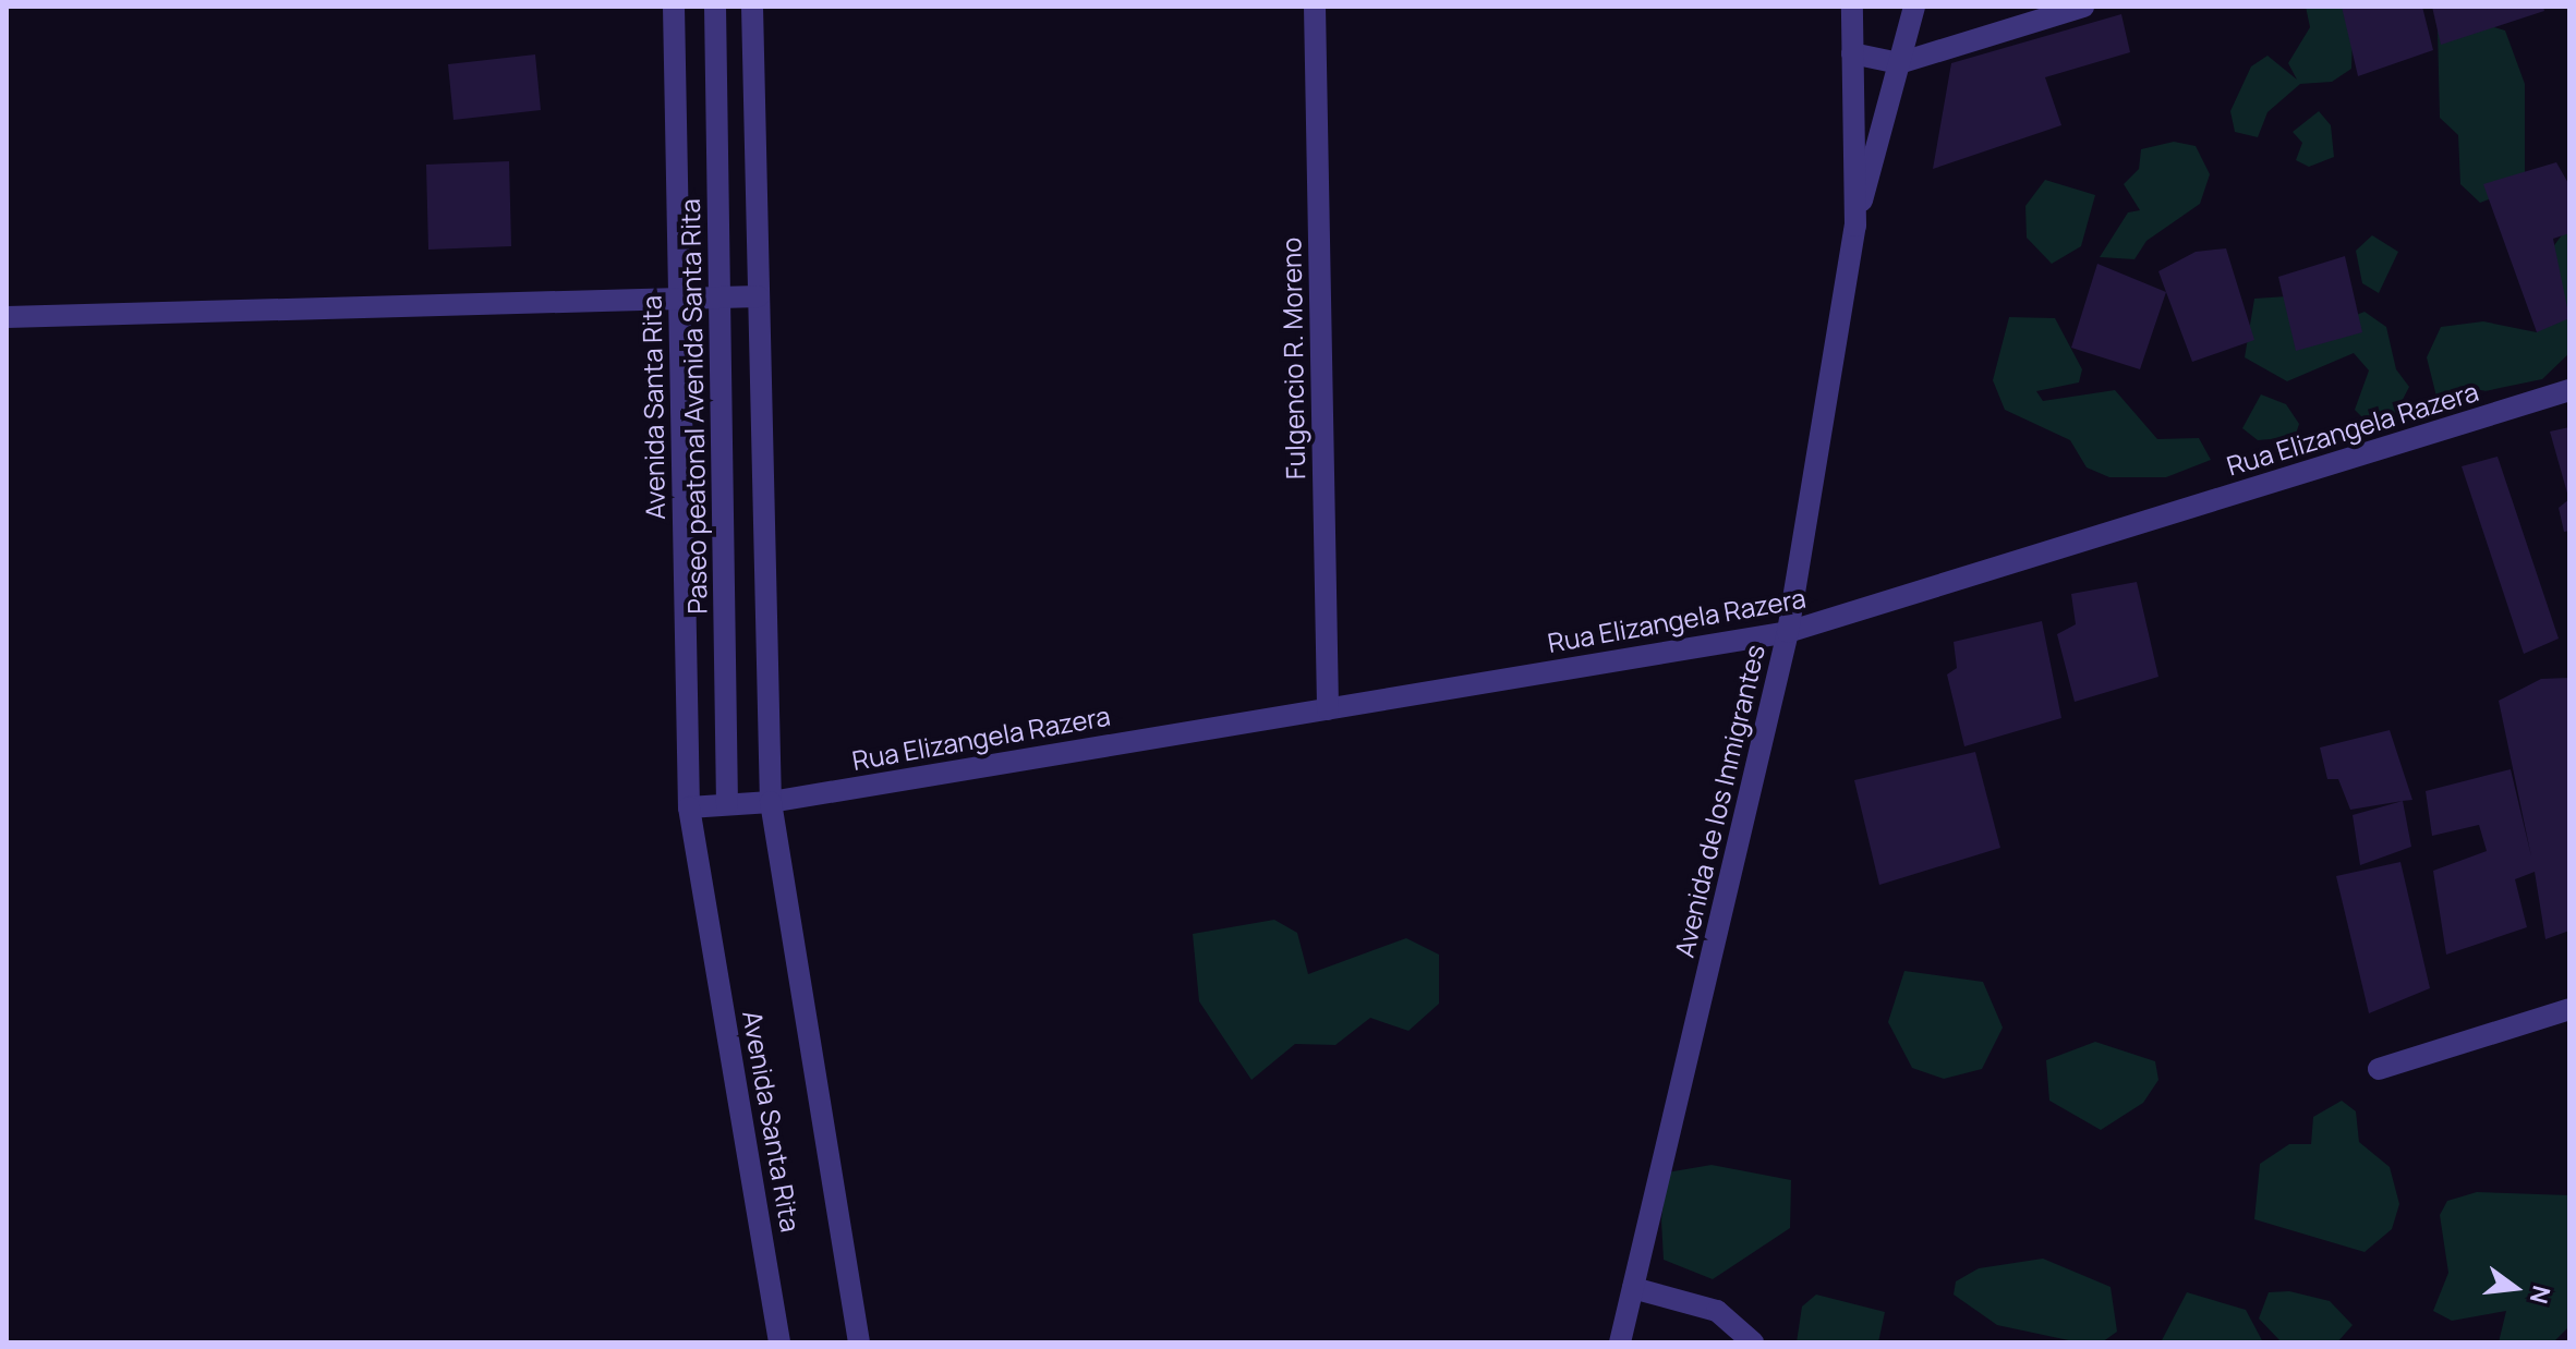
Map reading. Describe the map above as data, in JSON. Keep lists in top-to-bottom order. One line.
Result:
{"streets":{"street":["Fulgencio R. Moreno","Paseo peatonal Avenida Santa Rita","Avenida Santa Rita","Rua Elizangela Razera","Avenida de los Inmigrantes"]},"crossings":[["Fulgencio R. Moreno","Rua Elizangela Razera"],["Rua Elizangela Razera","Avenida de los Inmigrantes"]],"north":"right"}
